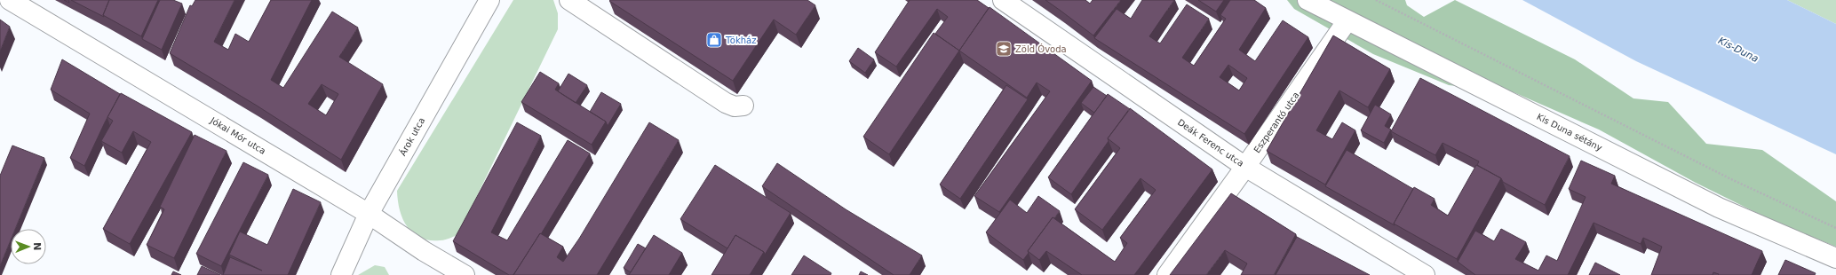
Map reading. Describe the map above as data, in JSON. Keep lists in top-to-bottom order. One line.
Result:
{"streets":{"street":["Eszperantó utca","Kis Duna sétány","Jókai Mór utca","Árok utca","Deák Ferenc utca"]},"crossings":[["Eszperantó utca","Kis Duna sétány"],["Eszperantó utca","Deák Ferenc utca"],["Jókai Mór utca","Árok utca"]],"water":["Kis-Duna"],"places":{"shop":["Tökház"],"school or university":["Zöld Óvoda"]},"north":"right"}
